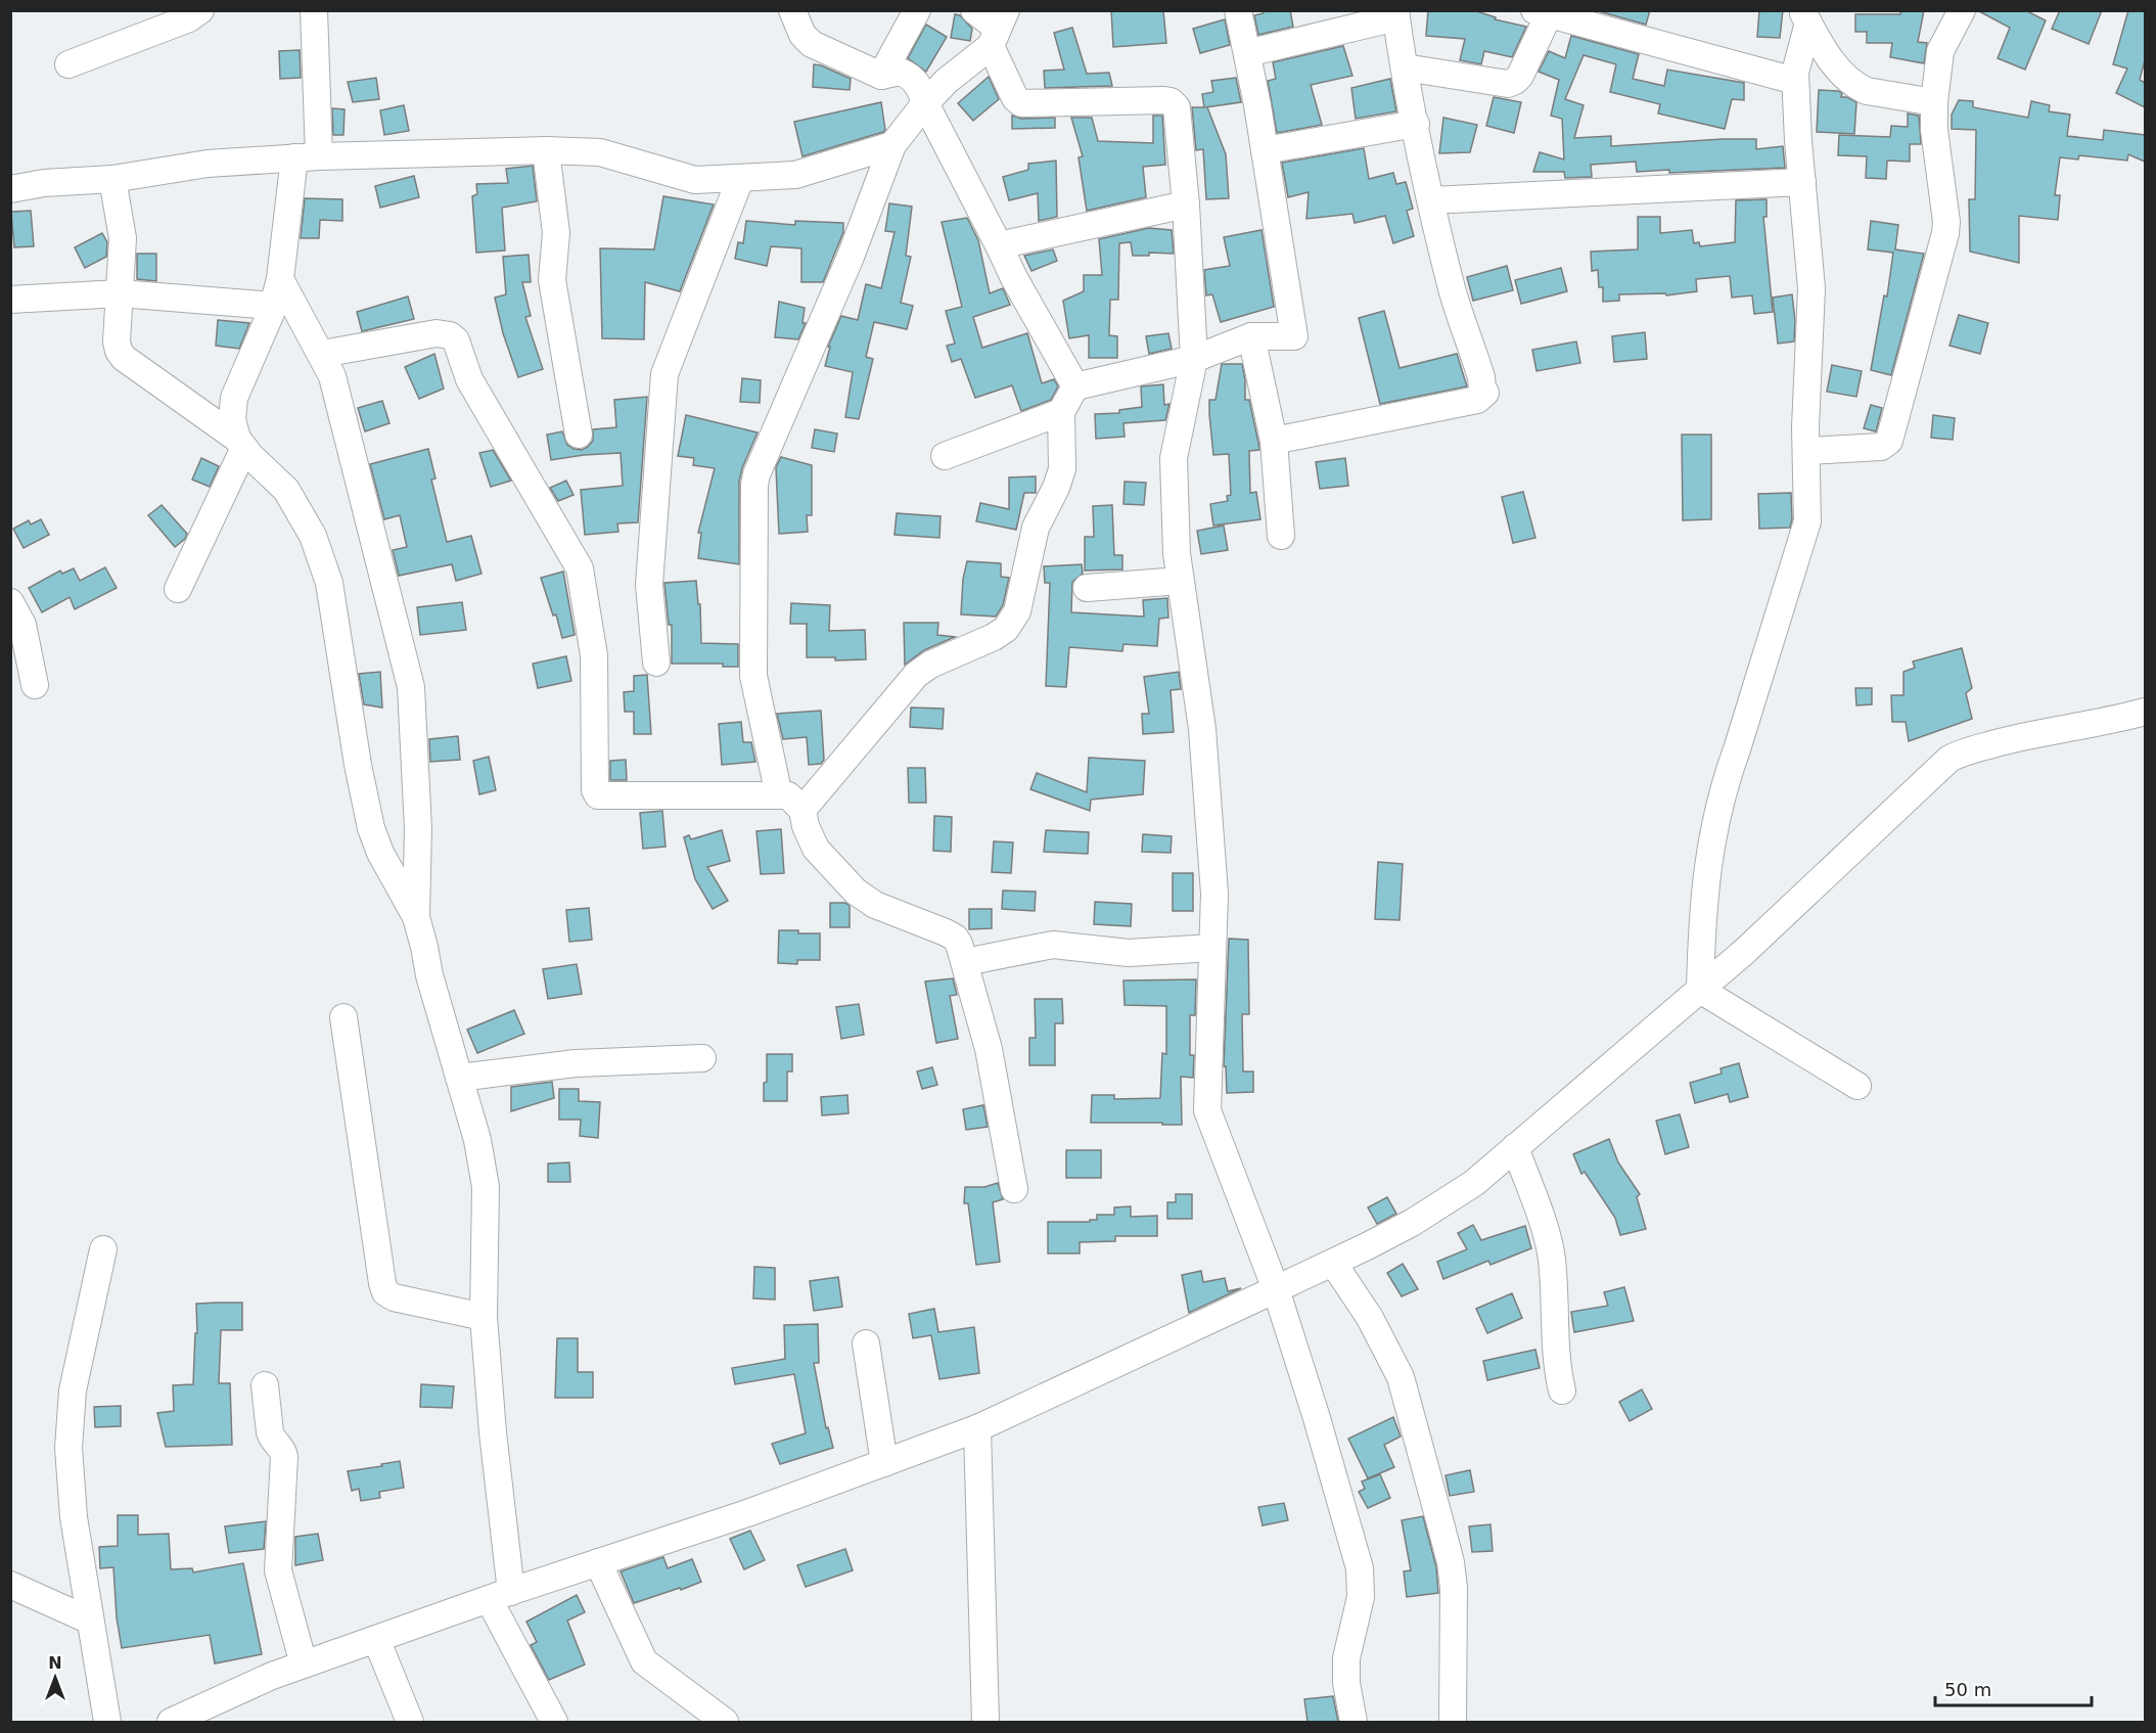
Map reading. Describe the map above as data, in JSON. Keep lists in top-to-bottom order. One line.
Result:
{"scale_bar":"50 m","north":"top"}
